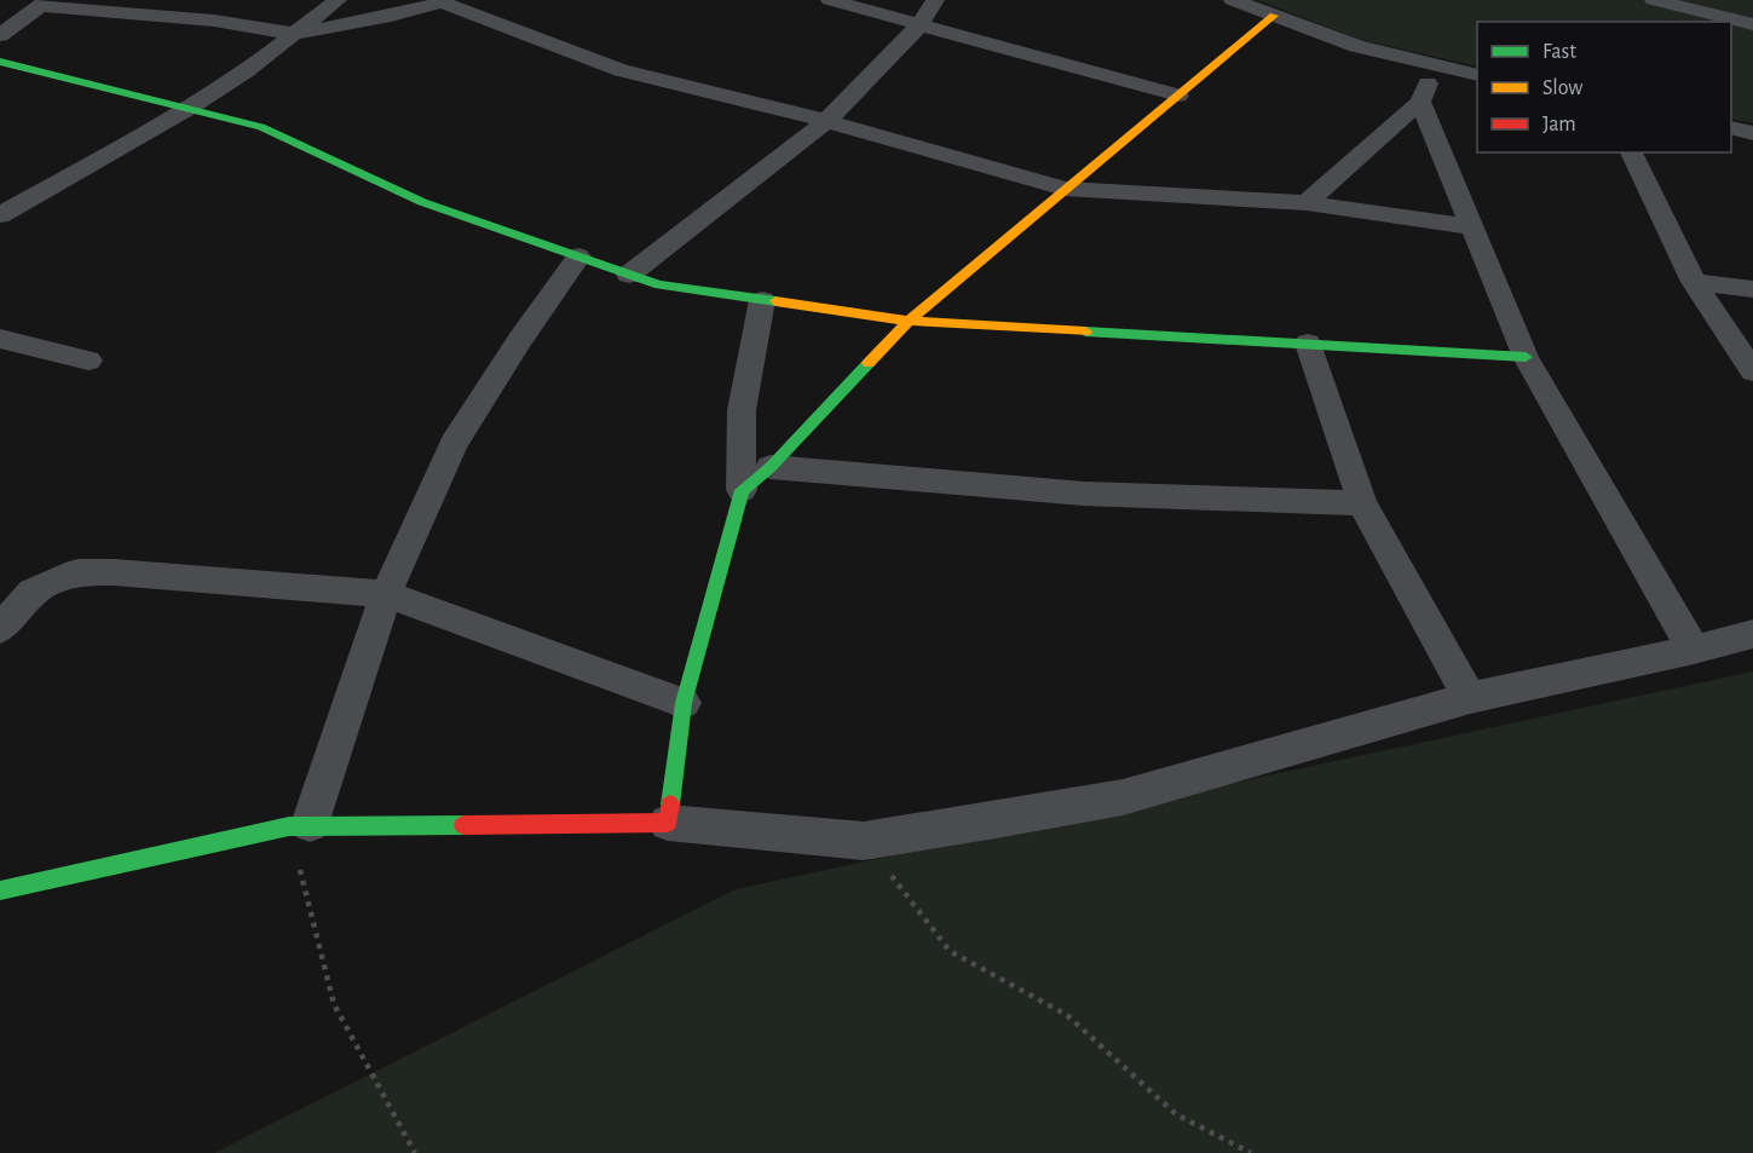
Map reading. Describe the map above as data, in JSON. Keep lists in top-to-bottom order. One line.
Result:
{"legend":["Fast","Slow","Jam"]}
